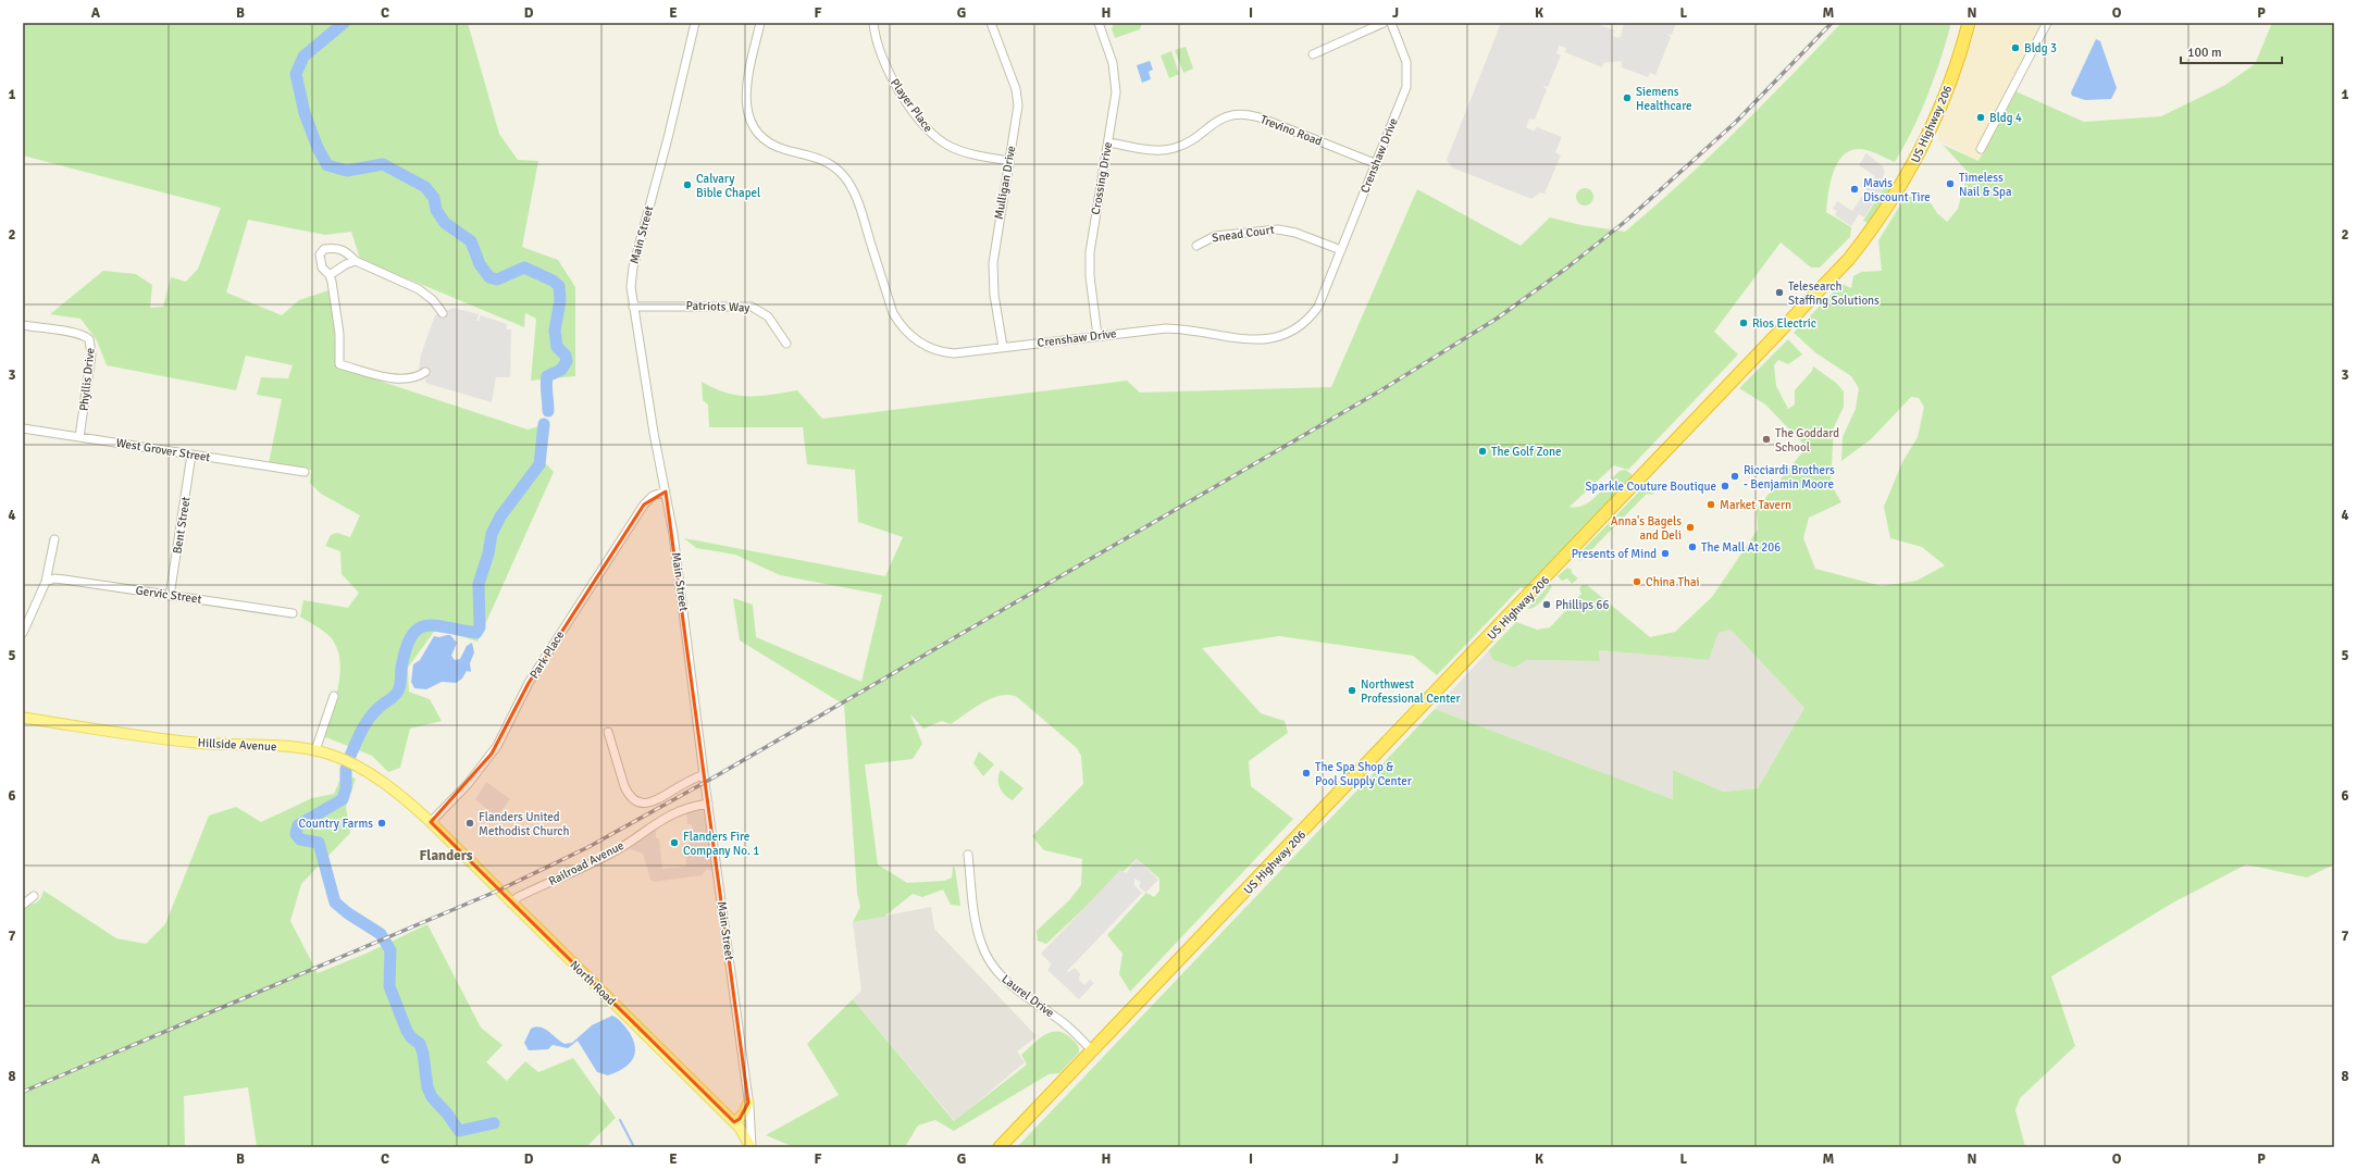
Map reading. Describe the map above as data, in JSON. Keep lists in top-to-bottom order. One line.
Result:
{"streets":{"highway":["US Highway 206"],"main road":["Hillside Avenue","North Road"],"street":["Player Place","Trevino Road","Crenshaw Drive","Crossing Drive","Mulligan Drive","Snead Court","Main Street","Patriots Way","Phyllis Drive","West Grover Street","Bent Street","Gervic Street","Park Place","Railroad Avenue","Laurel Drive"]},"crossings":[["Player Place","Mulligan Drive"],["US Highway 206","Laurel Drive"],["Trevino Road","Crenshaw Drive"],["Trevino Road","Crossing Drive"],["Crenshaw Drive","Crossing Drive"],["Crenshaw Drive","Mulligan Drive"],["Crenshaw Drive","Snead Court"],["Main Street","Patriots Way"],["Main Street","Park Place"],["Main Street","Railroad Avenue"],["Main Street","North Road"],["Phyllis Drive","West Grover Street"],["West Grover Street","Bent Street"],["Bent Street","Gervic Street"],["Park Place","Hillside Avenue"],["Park Place","North Road"],["Hillside Avenue","North Road"],["Railroad Avenue","North Road"]],"districts":["Flanders"],"places":["Bldg 3","Siemens Healthcare","Bldg 4","Timeless Nail & Spa","Calvary Bible Chapel","Mavis Discount Tire","Telesearch Staffing Solutions","Rios Electric","The Goddard School","The Golf Zone","Ricciardi Brothers - Benjamin Moore","Sparkle Couture Boutique","Market Tavern","Anna's Bagels and Deli","The Mall At 206","Presents of Mind","China Thai","Phillips 66","Northwest Professional Center","The Spa Shop & Pool Supply Center","Country Farms","Flanders United Methodist Church","Flanders Fire Company No. 1"],"scale_bar":"100 m","grid":{"columns":["A","B","C","D","E","F","G","H","I","J","K","L","M","N","O","P"],"rows":["1","2","3","4","5","6","7","8"]}}
